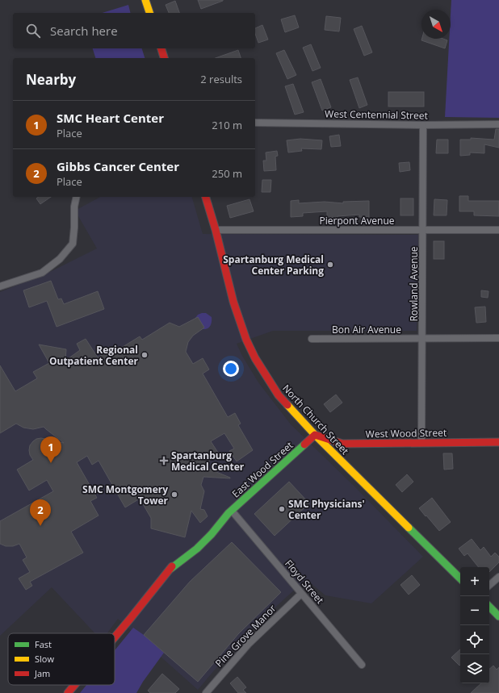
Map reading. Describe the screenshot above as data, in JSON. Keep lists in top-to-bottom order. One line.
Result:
{"streets":{"street":["West Centennial Street","Pierpont Avenue","Rowland Avenue","Bon Air Avenue","North Church Street","West Wood Street","East Wood Street","Floyd Street","Pine Grove Manor"]},"crossings":[["West Centennial Street","Rowland Avenue"],["Pierpont Avenue","Rowland Avenue"],["Pierpont Avenue","North Church Street"],["Rowland Avenue","Bon Air Avenue"],["Rowland Avenue","West Wood Street"],["North Church Street","West Wood Street"],["North Church Street","East Wood Street"],["West Wood Street","East Wood Street"],["East Wood Street","Floyd Street"],["Floyd Street","Pine Grove Manor"]],"places":{"other":["Spartanburg Medical Center Parking","Regional Outpatient Center","SMC Montgomery Tower","SMC Physicians' Center"],"health":["Spartanburg Medical Center"]},"legend":["Fast","Slow","Jam"],"north":"bottom right","page":{"search":"Search here","heading":["Nearby","2 results"],"list":[{"mark":"1","name":"SMC Heart Center","note":"Place","value":"210 m"},{"mark":"2","name":"Gibbs Cancer Center","note":"Place","value":"250 m"}],"pins":["1","2"],"map_buttons":["+","−"]}}
